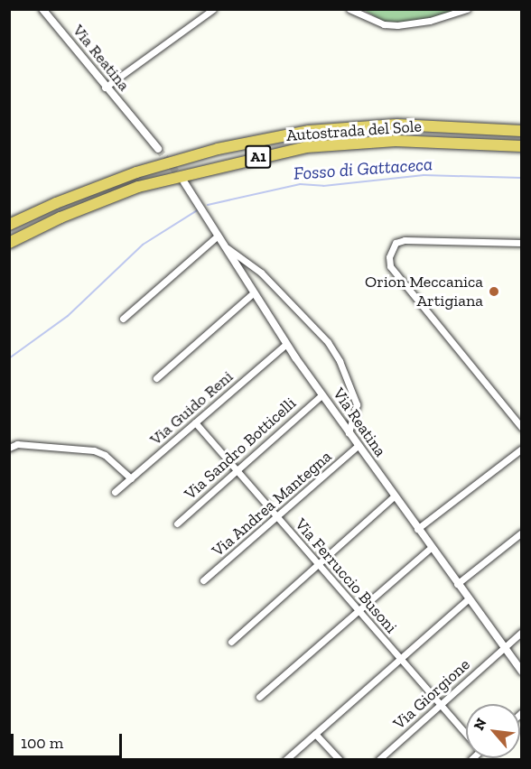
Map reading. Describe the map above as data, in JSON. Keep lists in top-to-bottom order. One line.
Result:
{"streets":{"highway":["Autostrada del Sole","A1"],"street":["Via Reatina","Via Guido Reni","Via Sandro Botticelli","Via Andrea Mantegna","Via Ferruccio Busoni","Via Giorgione"]},"crossings":[["Via Reatina","Via Guido Reni"],["Via Reatina","Via Sandro Botticelli"],["Via Reatina","Via Andrea Mantegna"],["Via Reatina","Via Giorgione"],["Via Guido Reni","Via Ferruccio Busoni"],["Via Sandro Botticelli","Via Ferruccio Busoni"],["Via Andrea Mantegna","Via Ferruccio Busoni"],["Via Ferruccio Busoni","Via Giorgione"]],"water":["Fosso di Gattaceca"],"places":["Orion Meccanica Artigiana"],"scale_bar":"100 m","north":"top left"}
